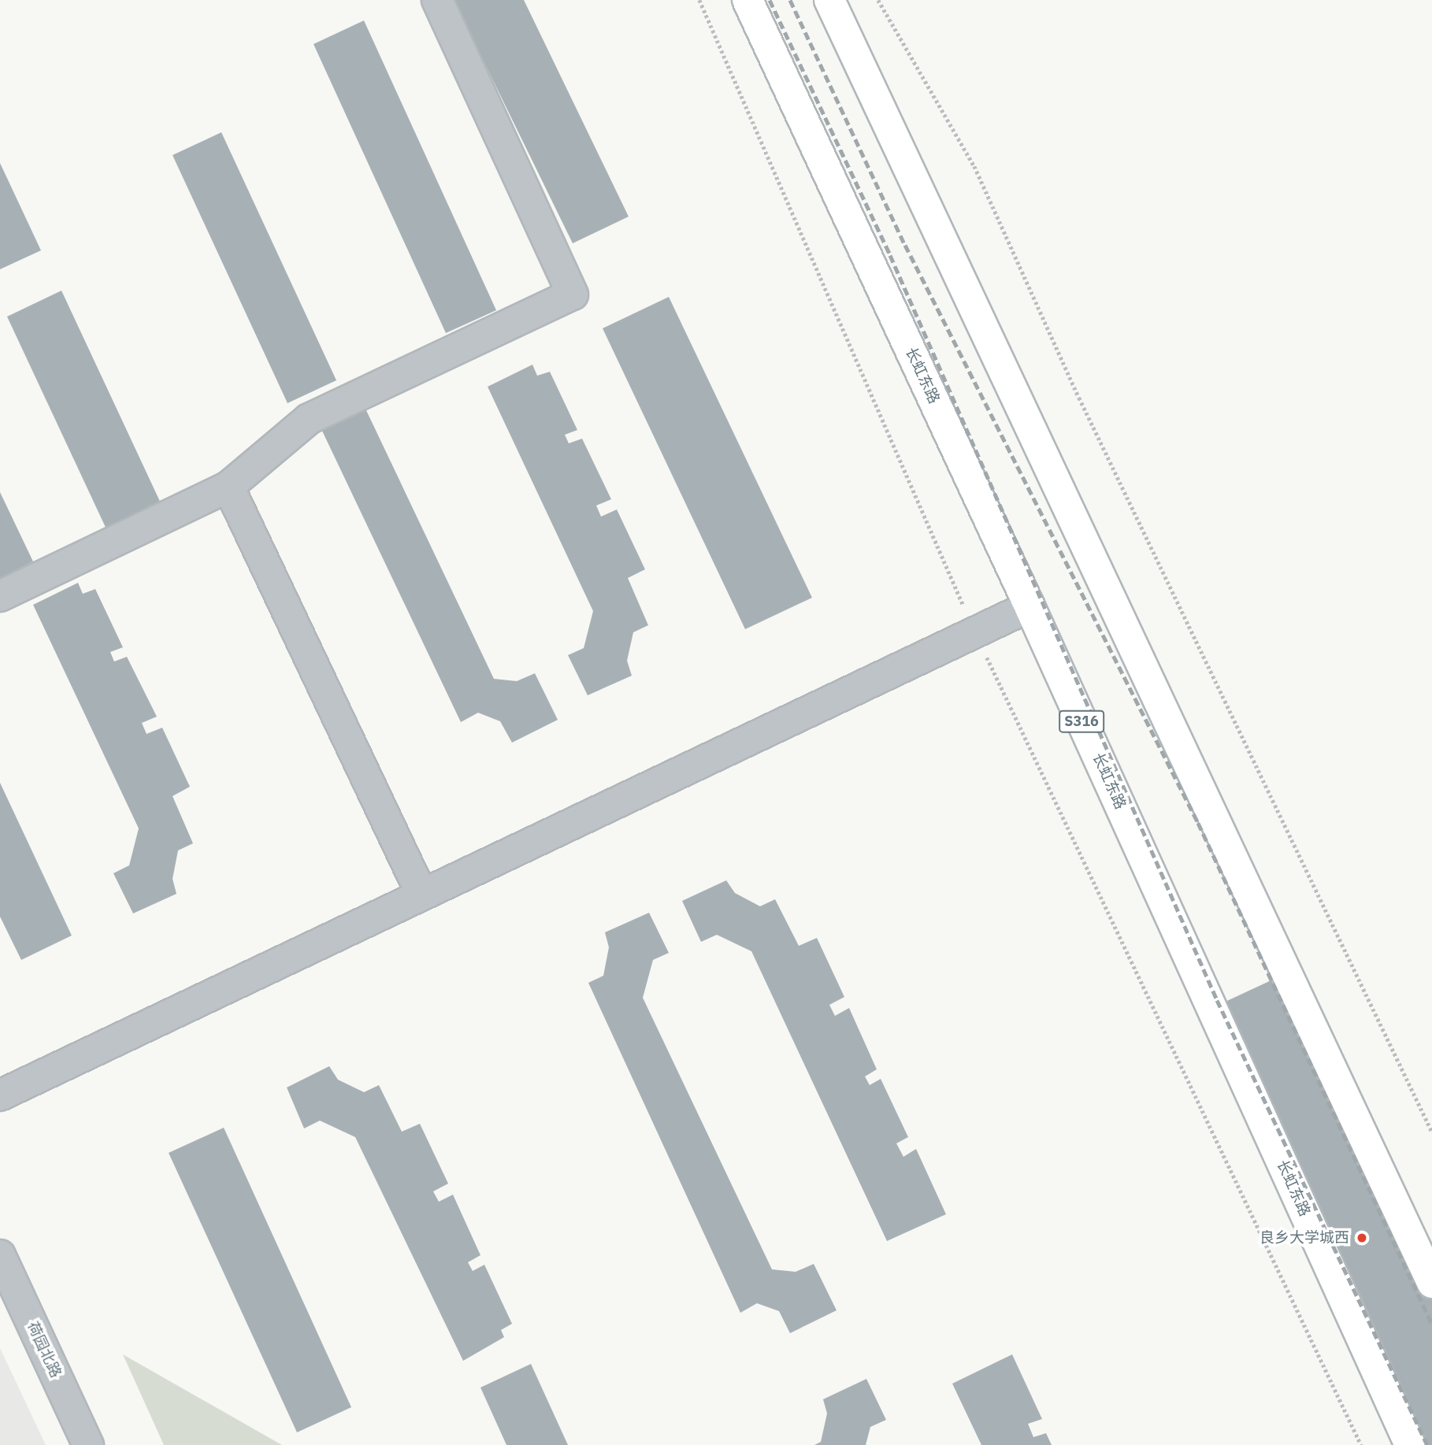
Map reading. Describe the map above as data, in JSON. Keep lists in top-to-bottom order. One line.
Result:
{"streets":{"main road":["长虹东路","S316"],"street":["荷园北路"]},"places":["良乡大学城西"]}
